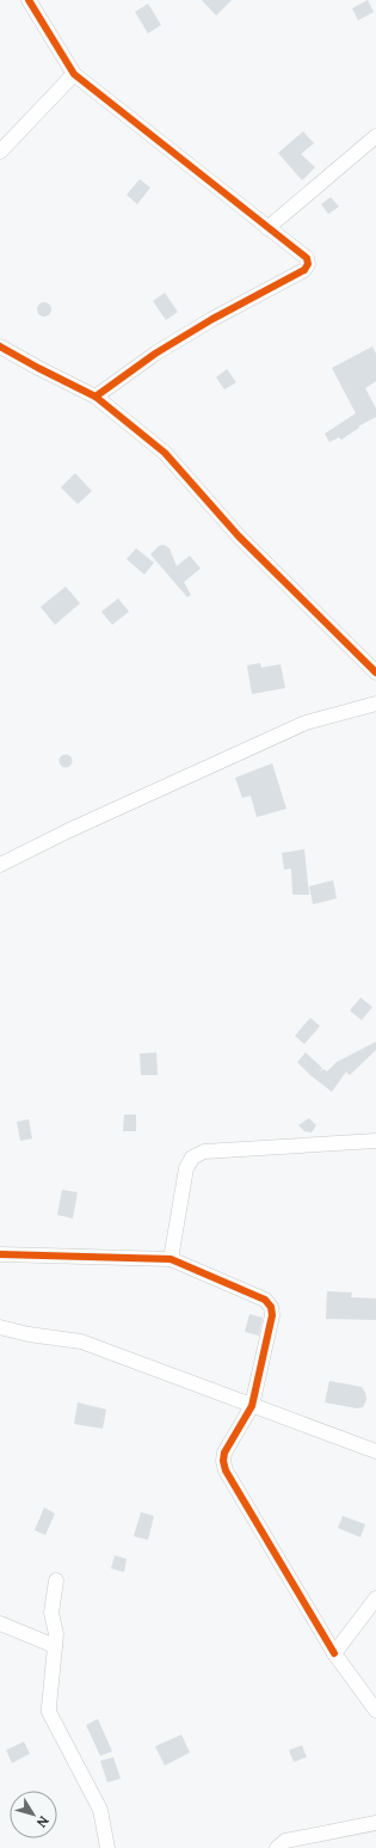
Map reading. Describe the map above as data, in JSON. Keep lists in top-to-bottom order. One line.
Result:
{"north":"bottom right"}
